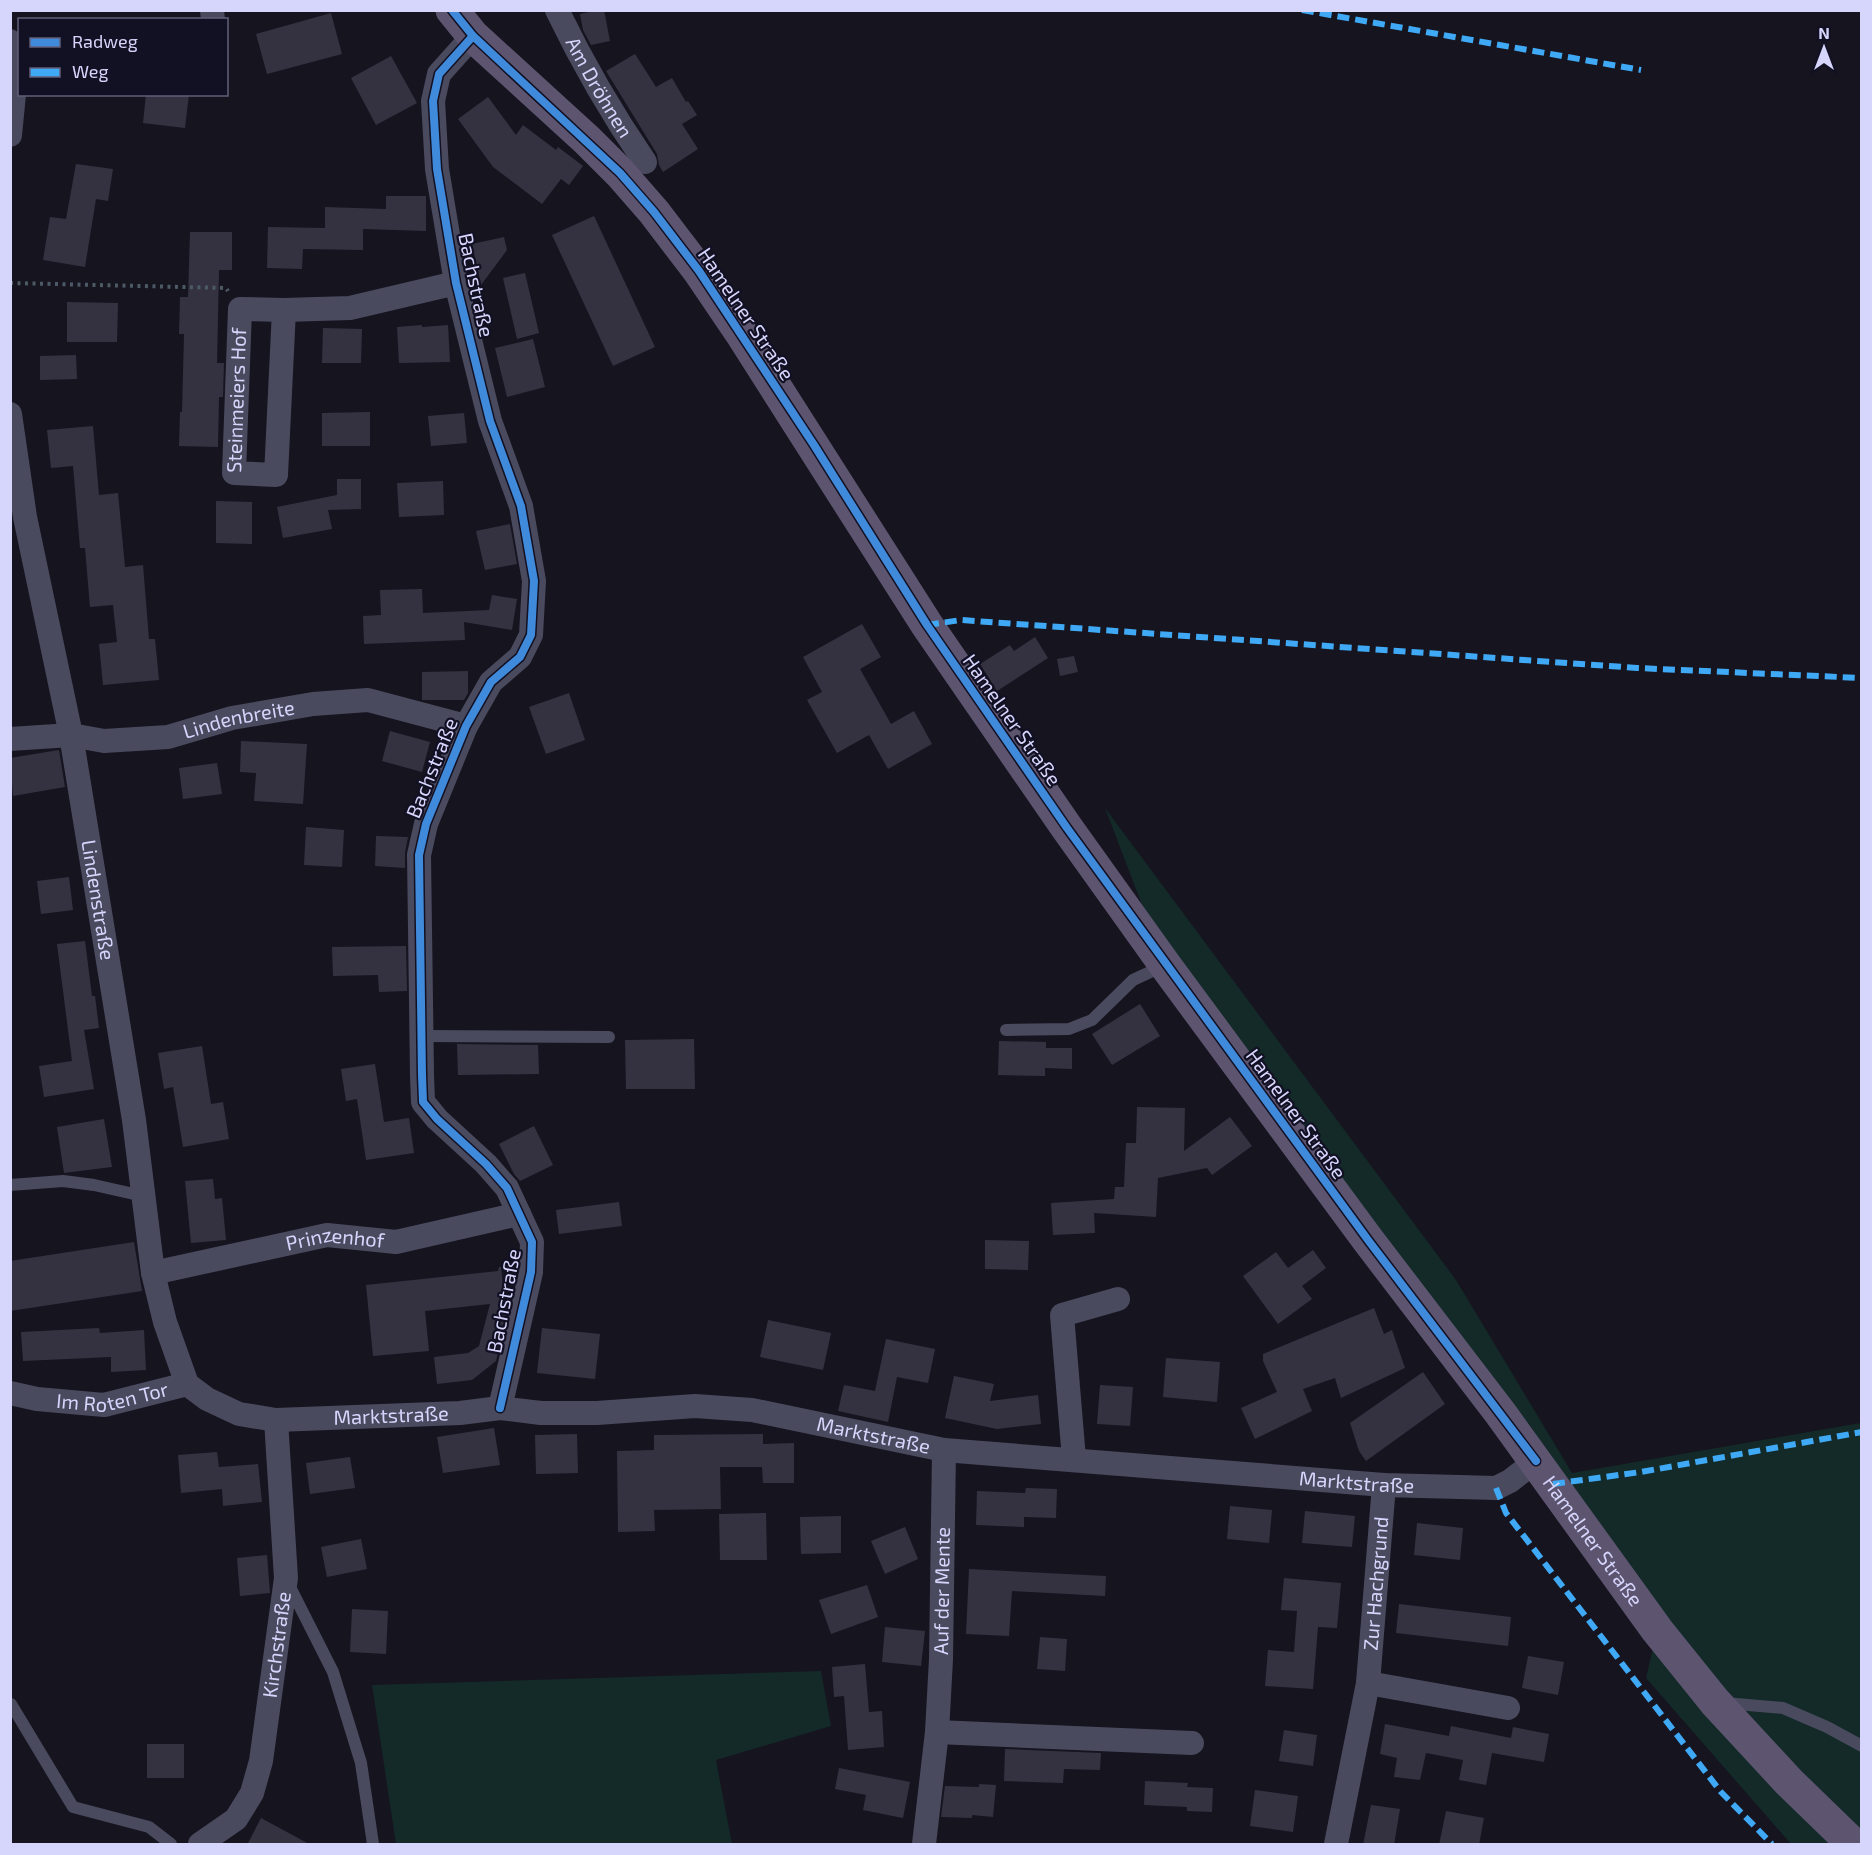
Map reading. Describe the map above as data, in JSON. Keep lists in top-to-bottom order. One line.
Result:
{"streets":{"main road":["Hamelner Straße"],"street":["Am Dröhnen","Bachstraße","Steinmeiers Hof","Lindenbreite","Lindenstraße","Prinzenhof","Im Roten Tor","Marktstraße","Zur Hachgrund","Auf der Mente","Kirchstraße"]},"crossings":[["Bachstraße","Hamelner Straße"],["Bachstraße","Steinmeiers Hof"],["Bachstraße","Lindenbreite"],["Bachstraße","Prinzenhof"],["Bachstraße","Marktstraße"],["Hamelner Straße","Marktstraße"],["Lindenbreite","Lindenstraße"],["Lindenstraße","Prinzenhof"],["Lindenstraße","Im Roten Tor"],["Im Roten Tor","Marktstraße"],["Marktstraße","Zur Hachgrund"],["Marktstraße","Auf der Mente"],["Marktstraße","Kirchstraße"]],"legend":["Radweg","Weg"],"north":"top"}
